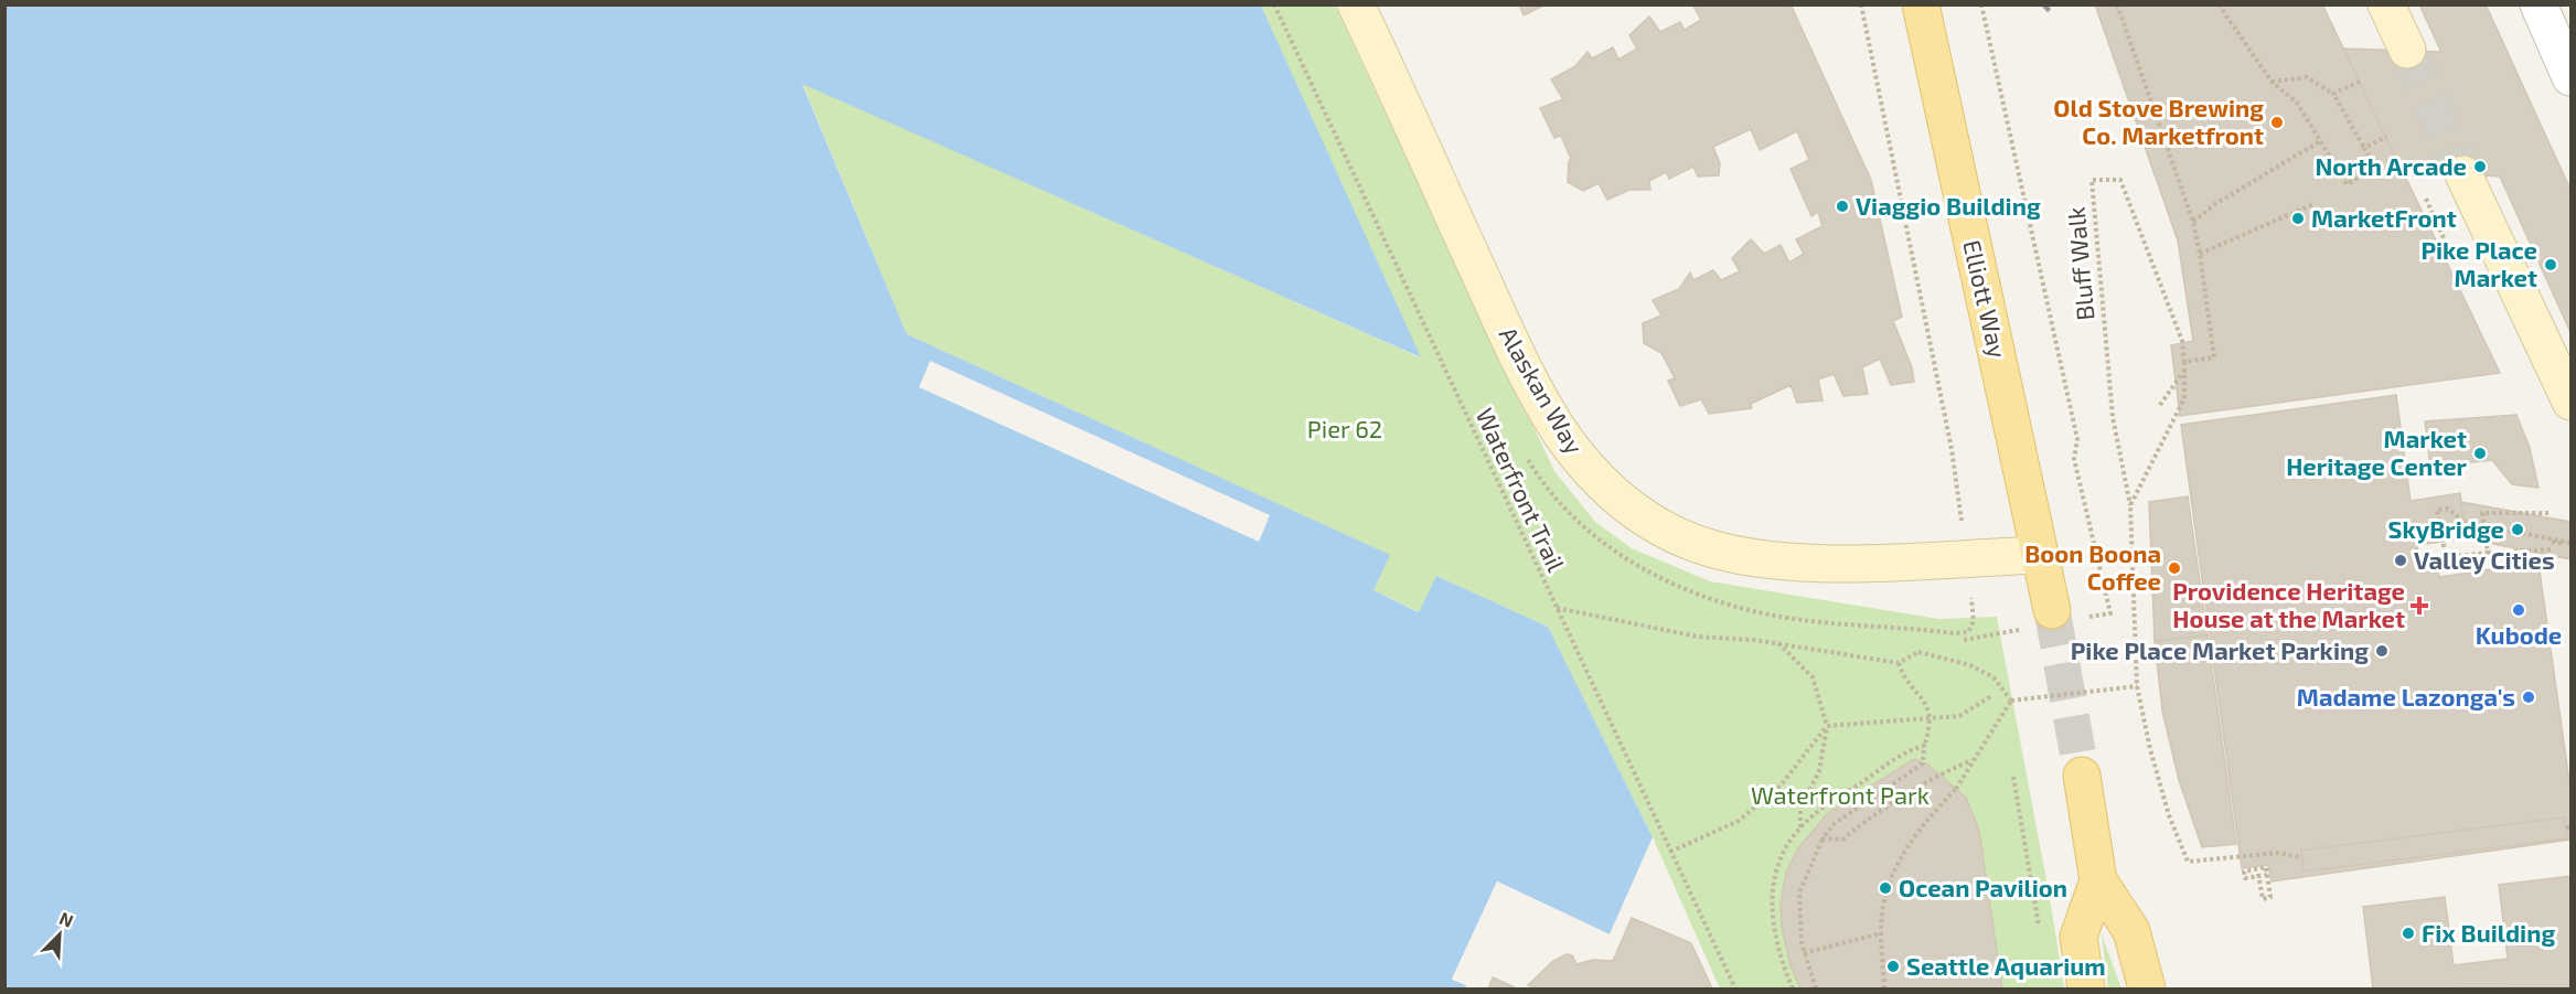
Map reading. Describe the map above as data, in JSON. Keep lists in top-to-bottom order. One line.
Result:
{"streets":{"main road":["Elliott Way","Alaskan Way"],"path":["Bluff Walk","Waterfront Trail"]},"crossings":[["Elliott Way","Alaskan Way"]],"parks":["Pier 62","Waterfront Park"],"places":{"other":["Old Stove Brewing Co. Marketfront","North Arcade","Viaggio Building","MarketFront","Pike Place Market","Market Heritage Center","SkyBridge","Valley Cities","Boon Boona Coffee","Kubode","Pike Place Market Parking","Madame Lazonga's","Ocean Pavilion","Fix Building","Seattle Aquarium"],"health":["Providence Heritage House at the Market"]},"north":"top right"}
